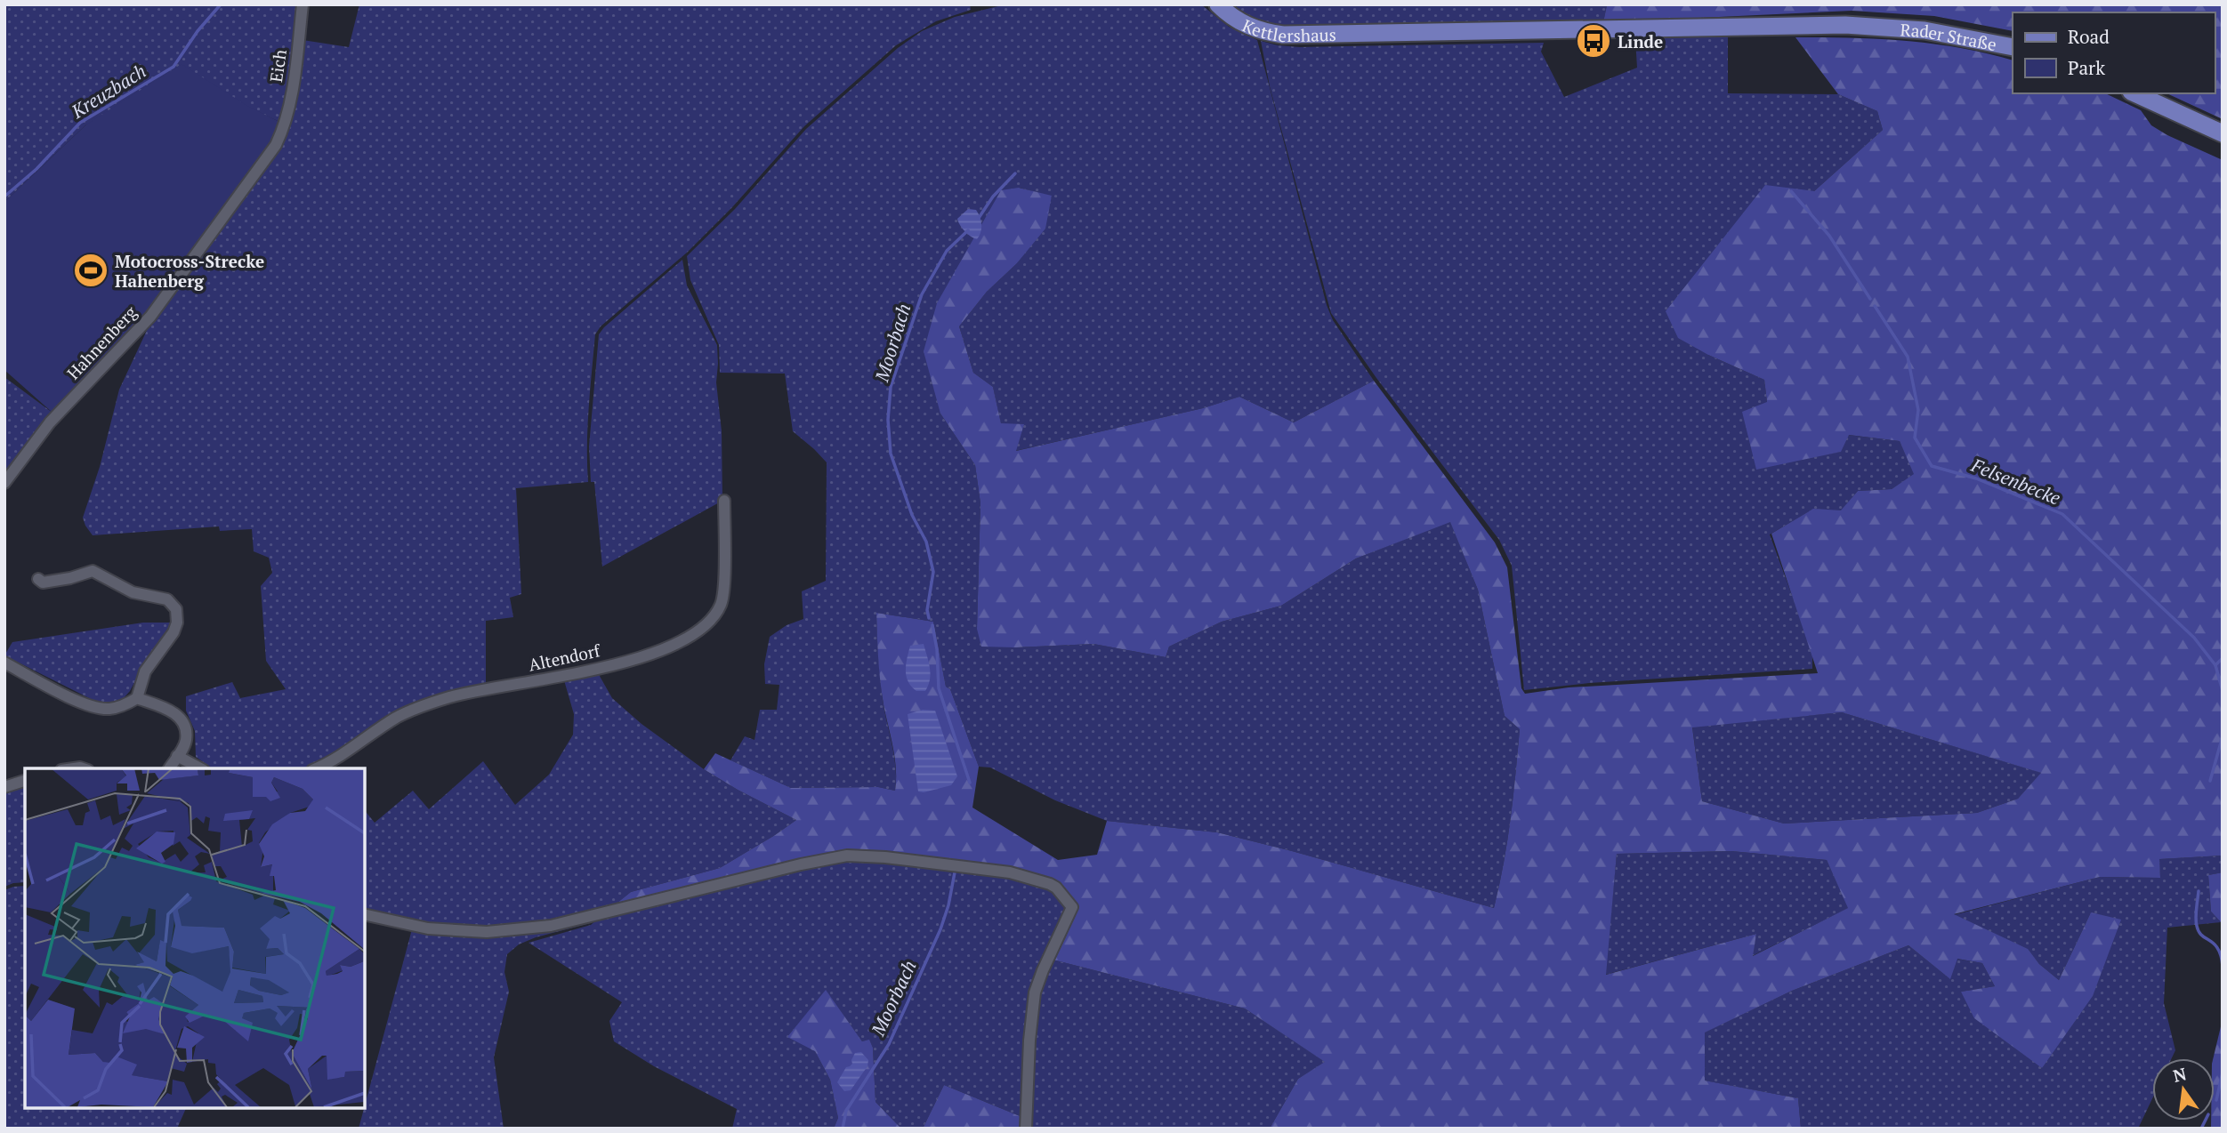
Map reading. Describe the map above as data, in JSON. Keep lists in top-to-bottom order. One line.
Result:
{"streets":{"main road":["Kettlershaus","Rader Straße"],"street":["Eich","Hahnenberg","Altendorf"]},"crossings":[["Kettlershaus","Rader Straße"],["Eich","Hahnenberg"]],"water":["Kreuzbach","Moorbach","Felsenbecke"],"places":{"bus stop":["Linde"],"sports":["Motocross-Strecke Hahenberg"]},"legend":["Road","Park"],"north":"top"}
